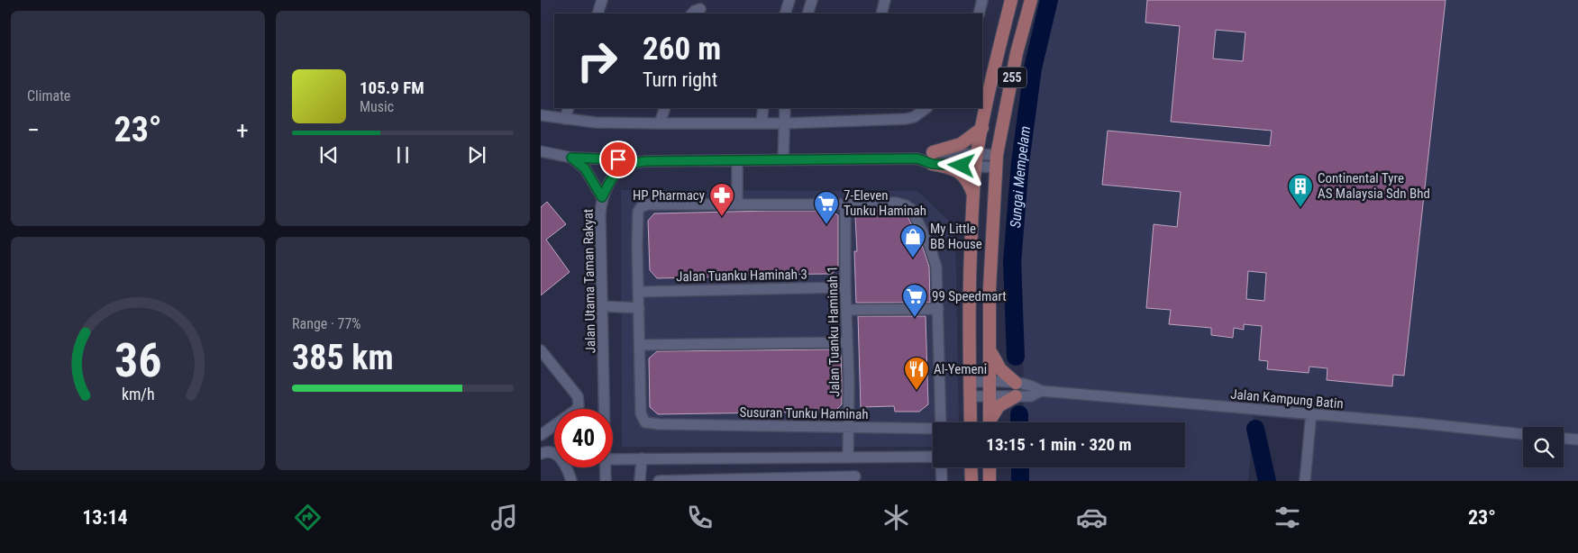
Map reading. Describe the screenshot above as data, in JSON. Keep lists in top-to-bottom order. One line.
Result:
{"streets":{"main road":["255"],"street":["Jalan Tuanku Haminah 3","Jalan Utama Taman Rakyat","Jalan Tuanku Haminah 1","Jalan Kampung Batin","Susuran Tunku Haminah"]},"crossings":[["255","Jalan Kampung Batin"],["Jalan Tuanku Haminah 3","Jalan Tuanku Haminah 1"],["Jalan Tuanku Haminah 3","Susuran Tunku Haminah"],["Jalan Tuanku Haminah 1","Susuran Tunku Haminah"]],"water":["Sungai Mempelam"],"places":{"building":["Continental Tyre AS Malaysia Sdn Bhd"],"pharmacy":["HP Pharmacy"],"supermarket":["7-Eleven Tunku Haminah","99 Speedmart"],"shop":["My Little BB House"],"restaurant":["Al-Yemeni"]},"page":{"tile":["Climate",["Range · 77%","385 km"]],"turn":["260 m","Turn right"],"song":["105.9 FM","Music"],"heat":["−","23°","+"],"limit":"40","trip":"13:15 · 1 min · 320 m","tabs":["13:14","23°"],"gauge":["36","km/h"]}}
